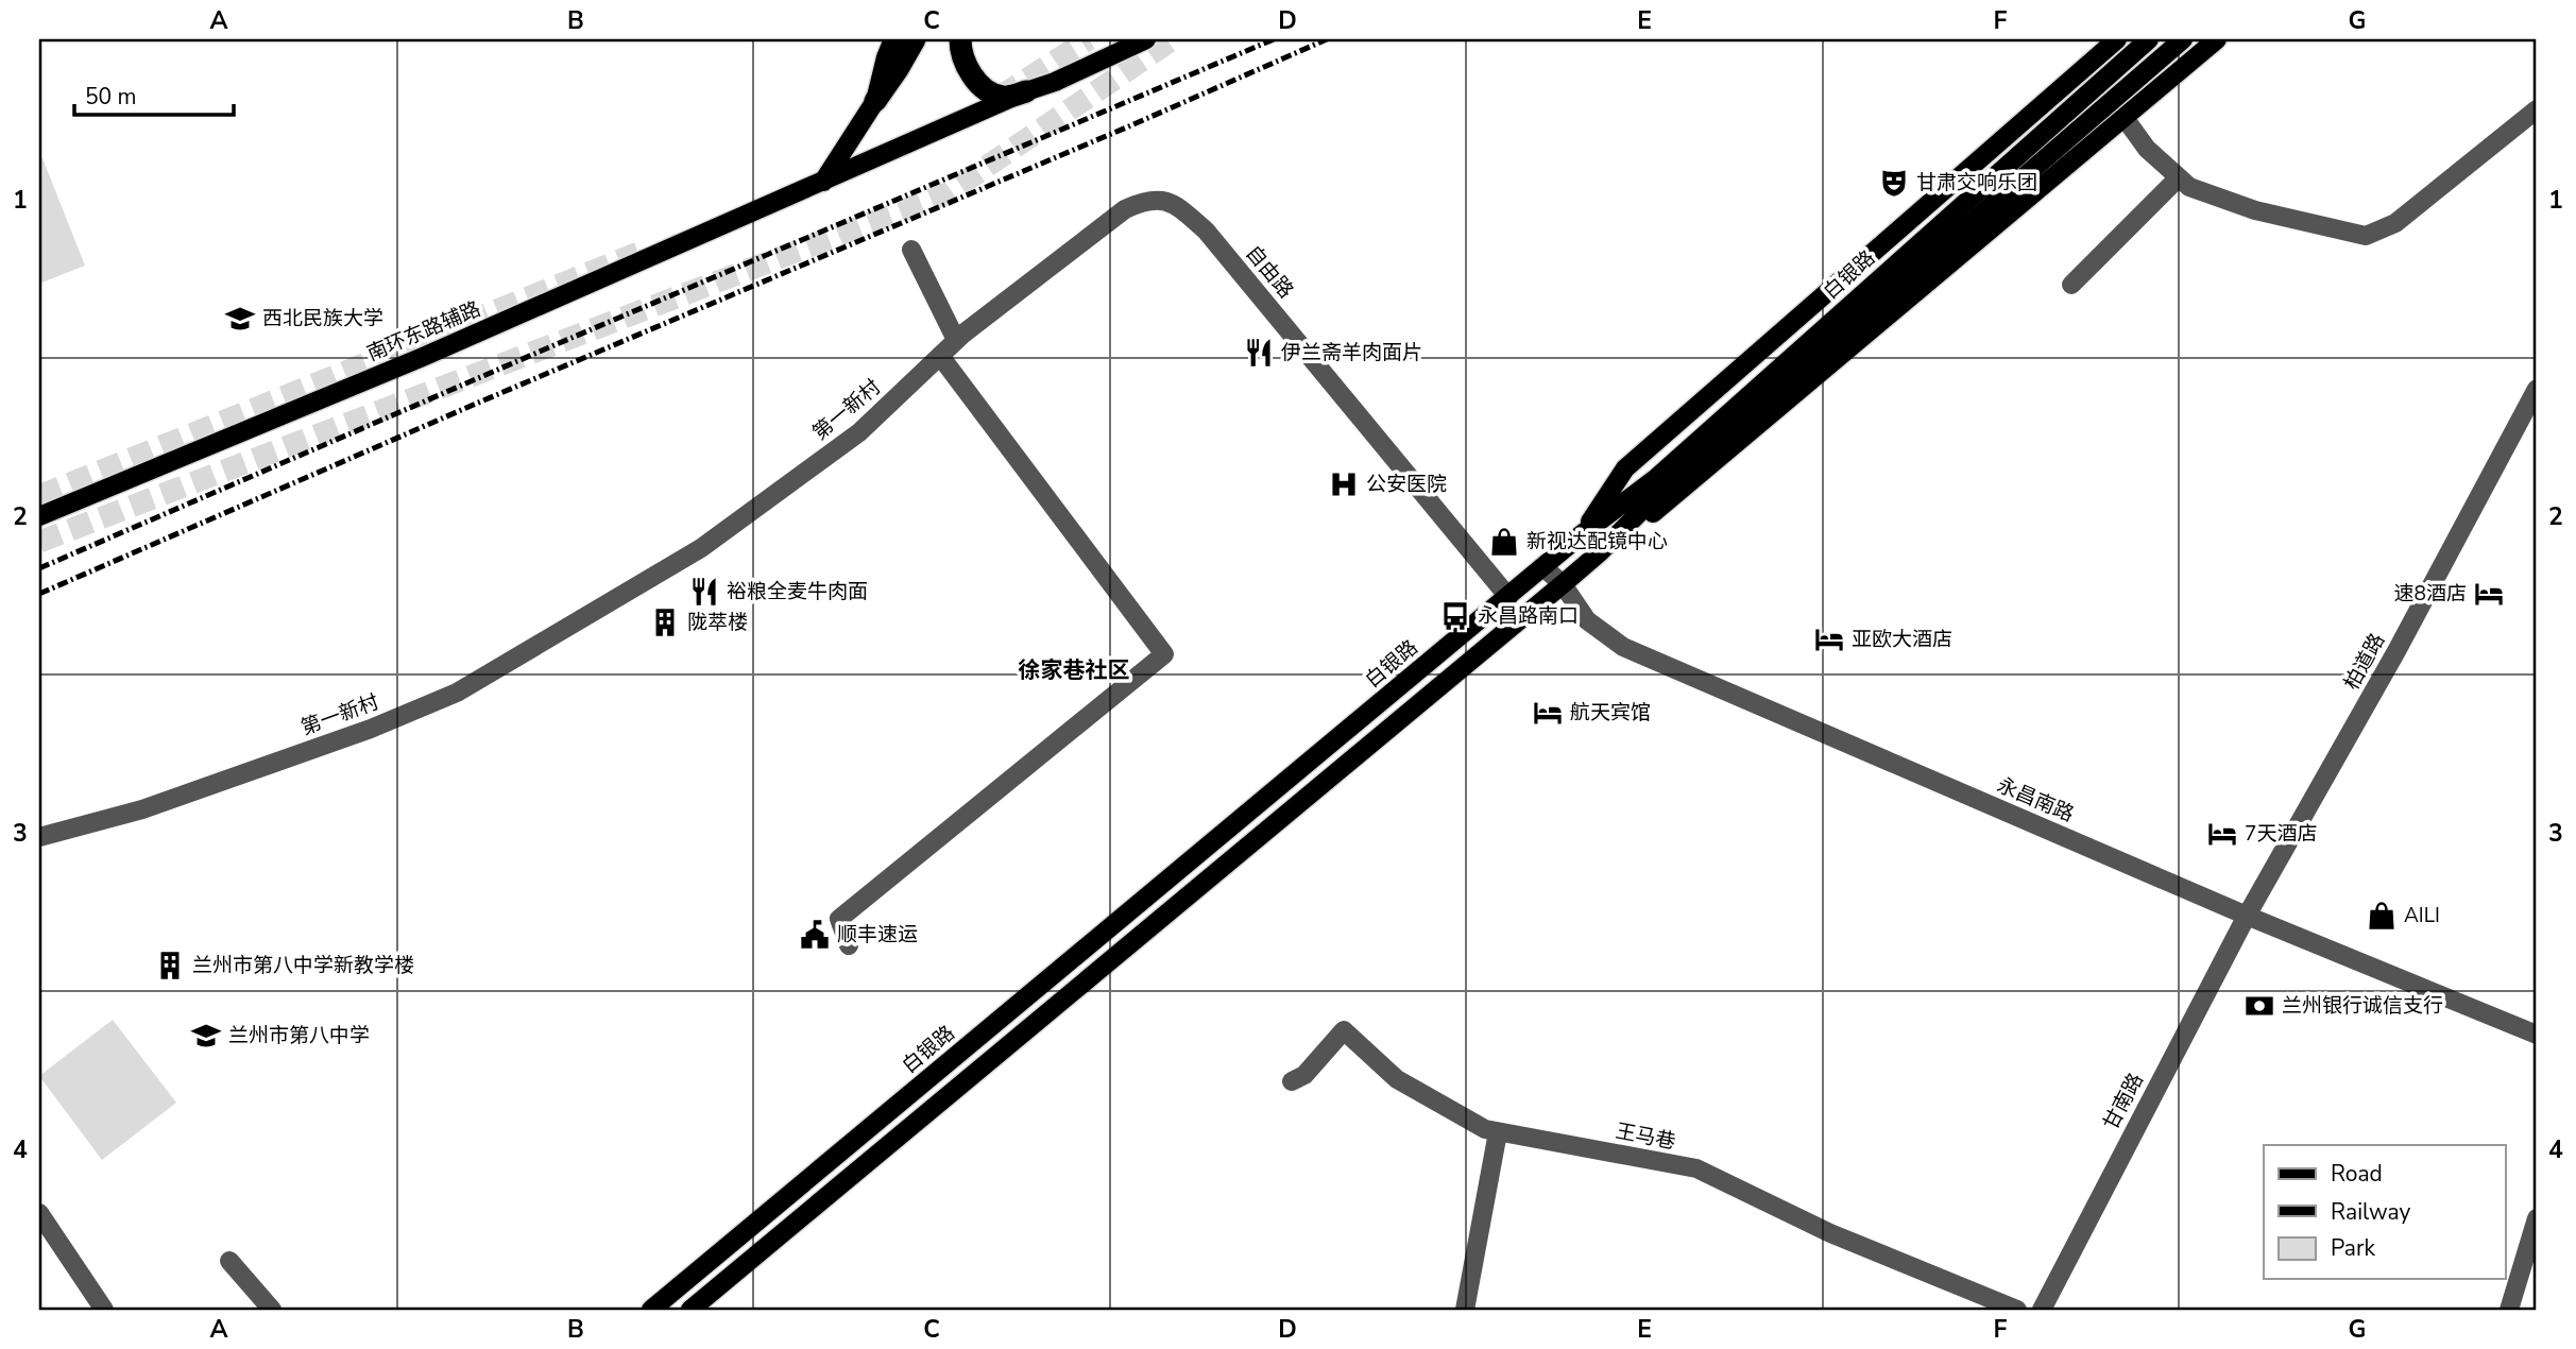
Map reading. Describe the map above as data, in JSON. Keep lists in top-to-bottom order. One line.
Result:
{"streets":{"main road":["白银路","南环东路辅路"],"street":["自由路","第一新村","柏道路","永昌南路","甘南路","王马巷"]},"crossings":[["自由路","白银路"],["自由路","第一新村"],["白银路","永昌南路"],["柏道路","永昌南路"],["柏道路","甘南路"],["永昌南路","甘南路"]],"districts":["徐家巷社区"],"places":{"theatre":["甘肃交响乐团"],"school or university":["西北民族大学","兰州市第八中学"],"restaurant":["伊兰斋羊肉面片","裕粮全麦牛肉面"],"hospital":["公安医院"],"shop":["新视达配镜中心","AILI"],"hotel":["速8酒店","亚欧大酒店","航天宾馆","7天酒店"],"bus stop":["永昌路南口"],"building":["陇萃楼","兰州市第八中学新教学楼"],"public building":["顺丰速运"],"bank":["兰州银行诚信支行"]},"legend":["Road","Railway","Park"],"scale_bar":"50 m","grid":{"columns":["A","B","C","D","E","F","G"],"rows":["1","2","3","4"]}}
